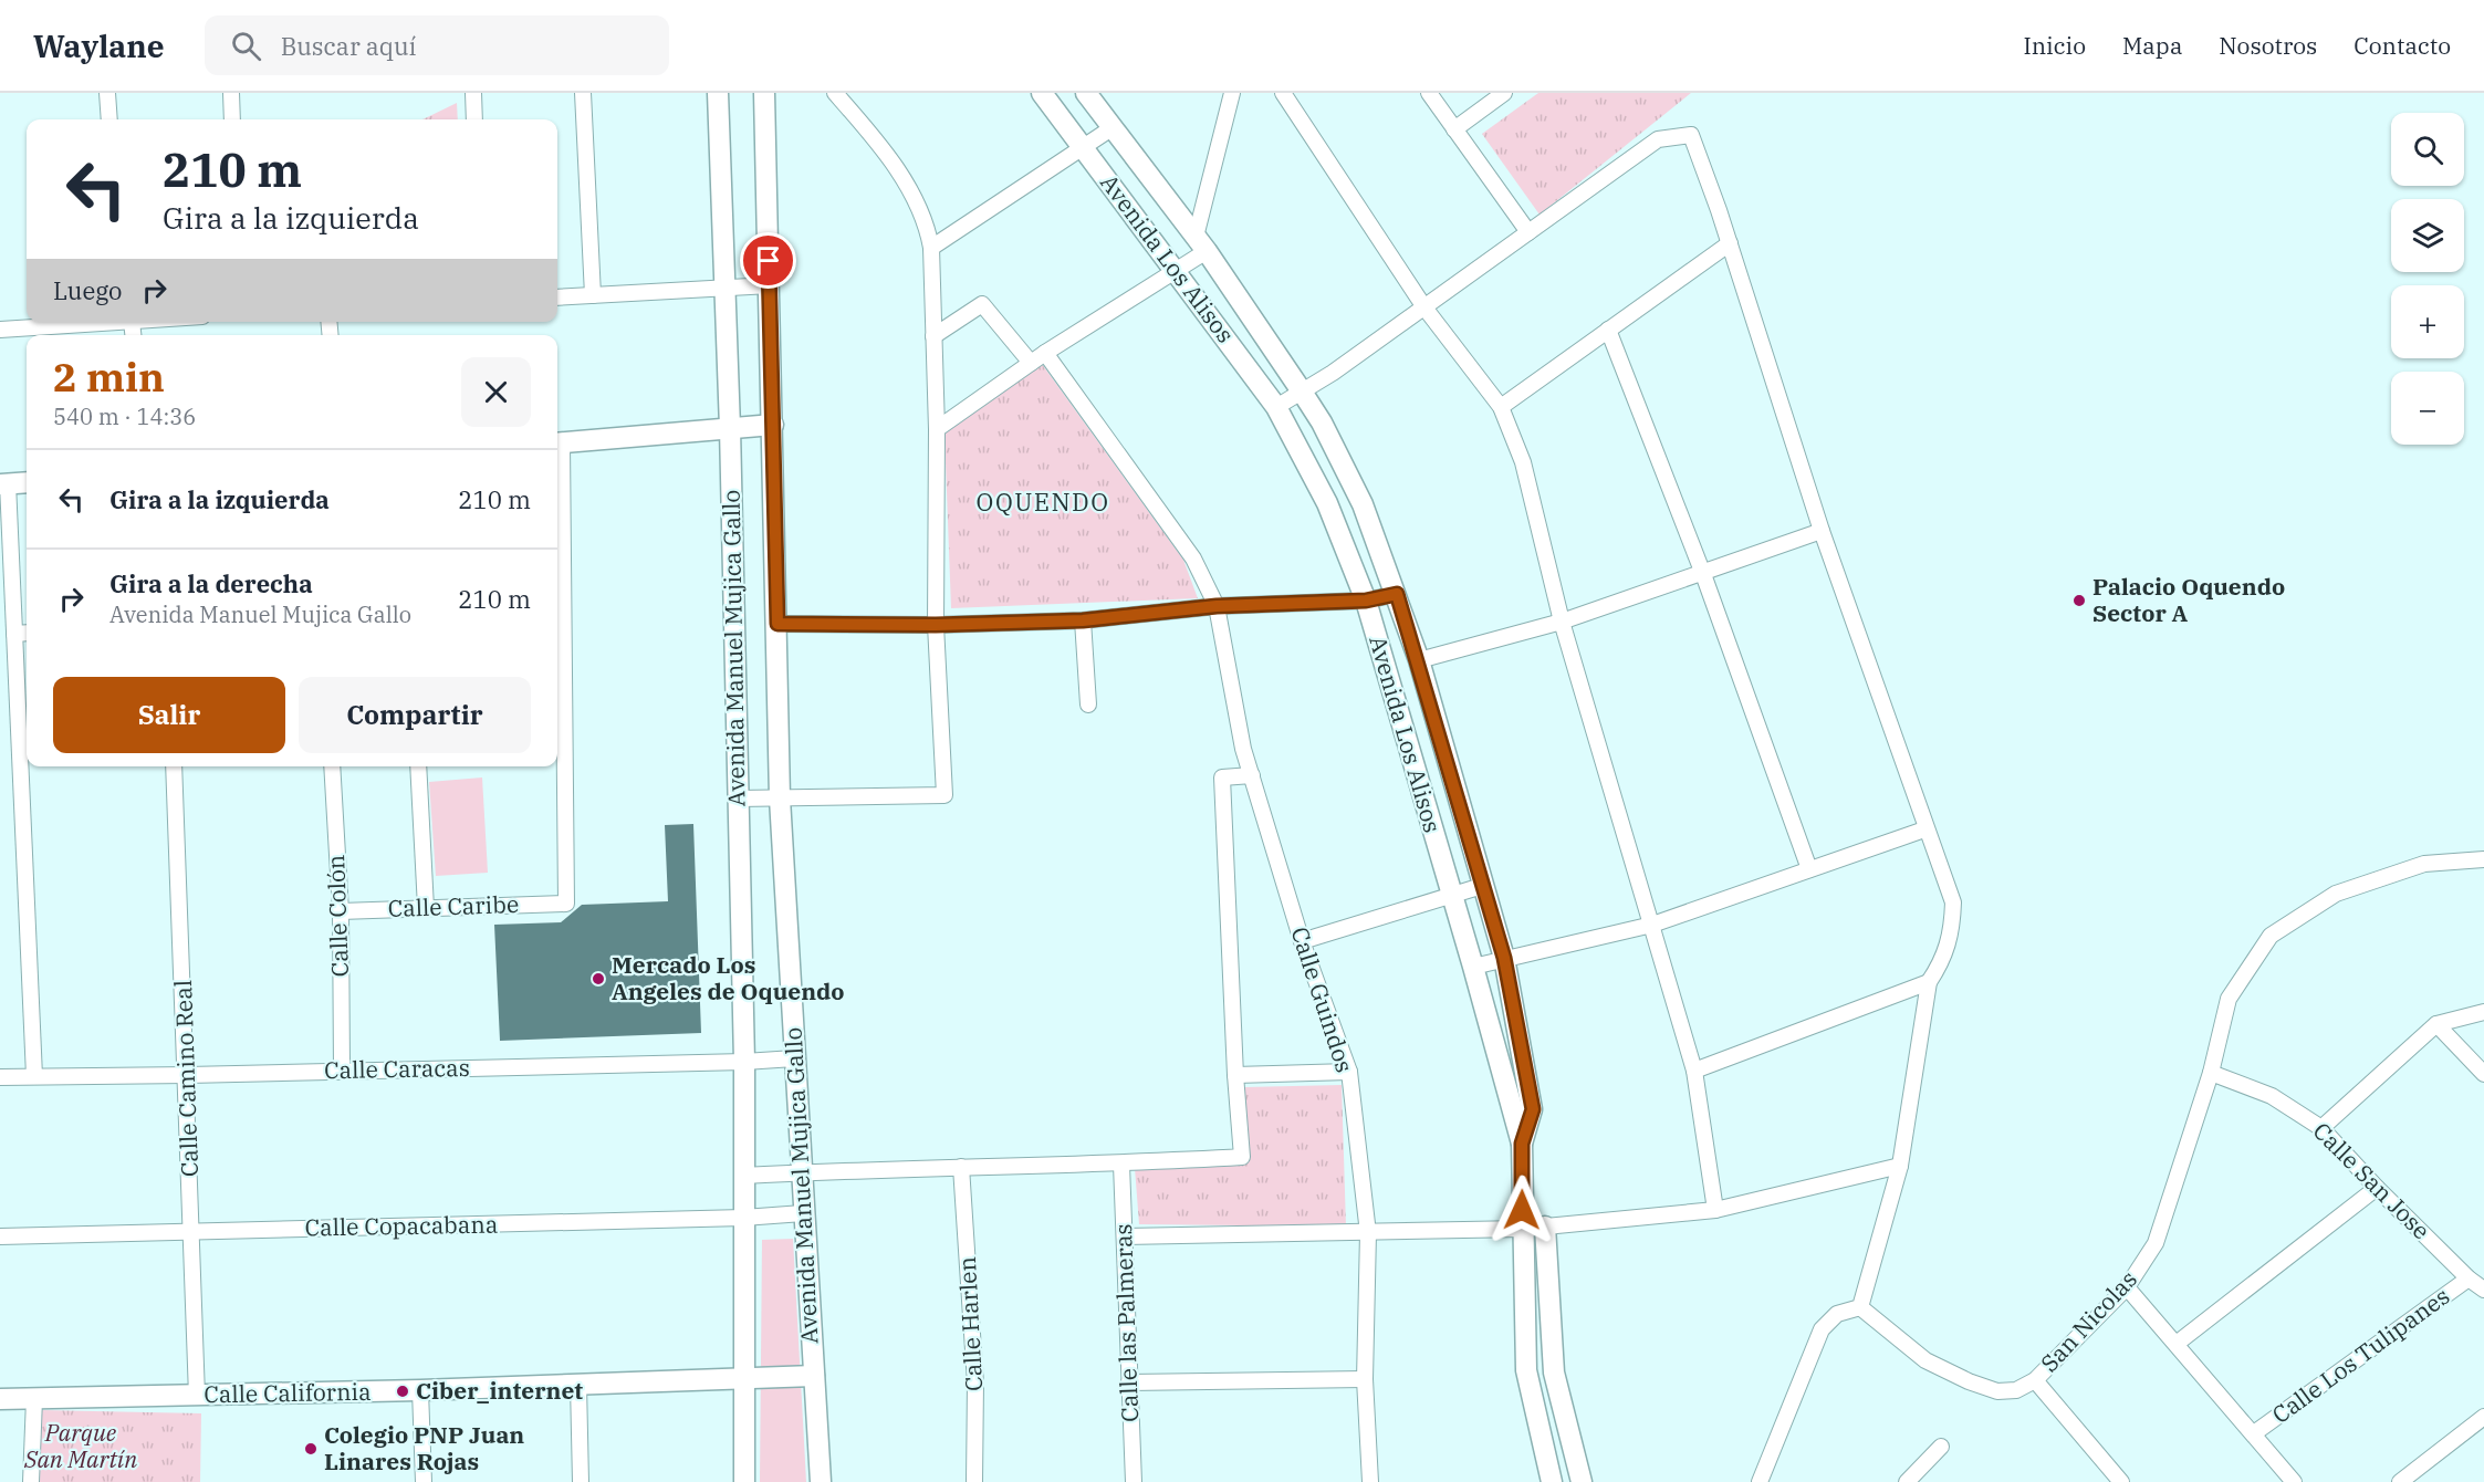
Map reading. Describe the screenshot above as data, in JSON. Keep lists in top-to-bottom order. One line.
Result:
{"streets":{"street":["Avenida Los Alisos","Avenida Manuel Mujica Gallo","Calle Caribe","Calle Colón","Calle Guindos","Calle Caracas","Calle Camino Real","Calle San Jose","Calle Copacabana","San Nicolas","Calle las Palmeras","Calle Harlen","Calle Los Tulipanes","Calle California"]},"crossings":[["Avenida Manuel Mujica Gallo","Calle Caracas"],["Avenida Manuel Mujica Gallo","Calle Copacabana"],["Avenida Manuel Mujica Gallo","Calle California"],["Calle Caribe","Calle Colón"],["Calle Colón","Calle Caracas"],["Calle Caracas","Calle Camino Real"],["Calle Camino Real","Calle Copacabana"],["Calle Camino Real","Calle California"],["Calle San Jose","San Nicolas"],["Calle San Jose","Calle Los Tulipanes"]],"districts":["OQUENDO"],"parks":["Parque San Martín"],"places":["Palacio Oquendo Sector A","Mercado Los Angeles de Oquendo","Ciber_internet","Colegio PNP Juan Linares Rojas"],"page":{"header":"Waylane","search":"Buscar aquí","nav":["Inicio","Mapa","Nosotros","Contacto"],"map_buttons":["+","−"],"turn":["210 m","Gira a la izquierda"],"then":"Luego","heading":["2 min","540 m · 14:36"],"list":[{"name":"Gira a la izquierda","value":"210 m"},{"name":"Gira a la derecha","note":"Avenida Manuel Mujica Gallo","value":"210 m"}],"buttons":["Salir","Compartir"]}}
